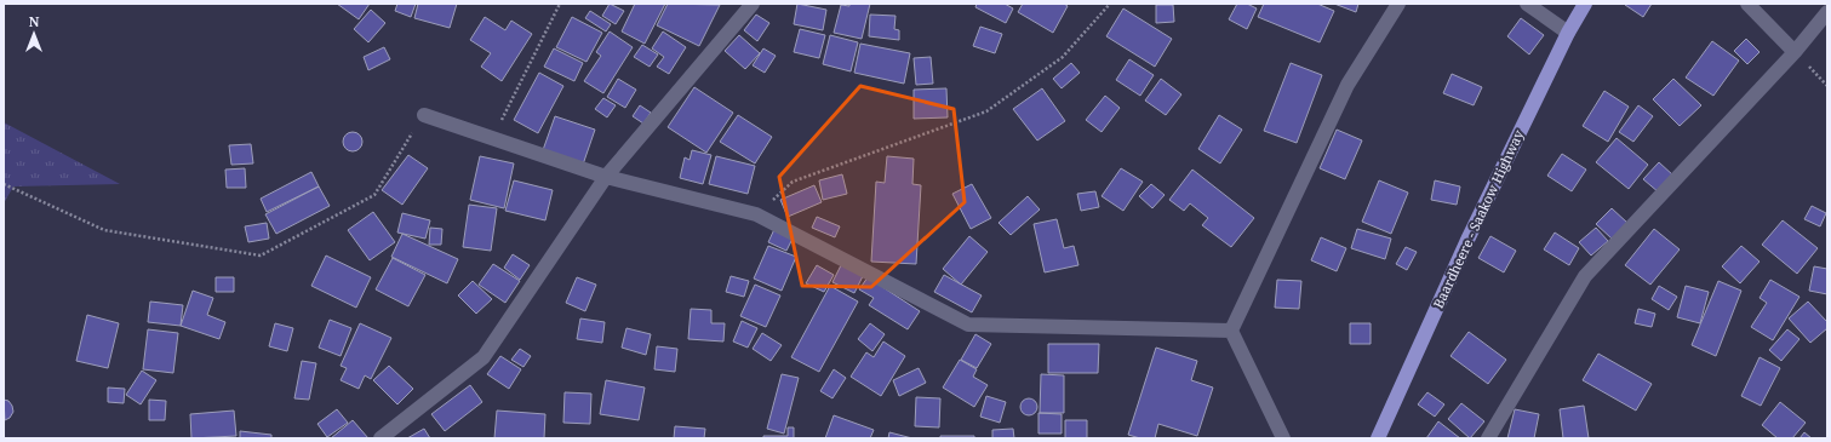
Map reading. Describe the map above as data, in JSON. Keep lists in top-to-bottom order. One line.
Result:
{"streets":{"main road":["Baardheere - Saakow Highway"]},"north":"top"}
